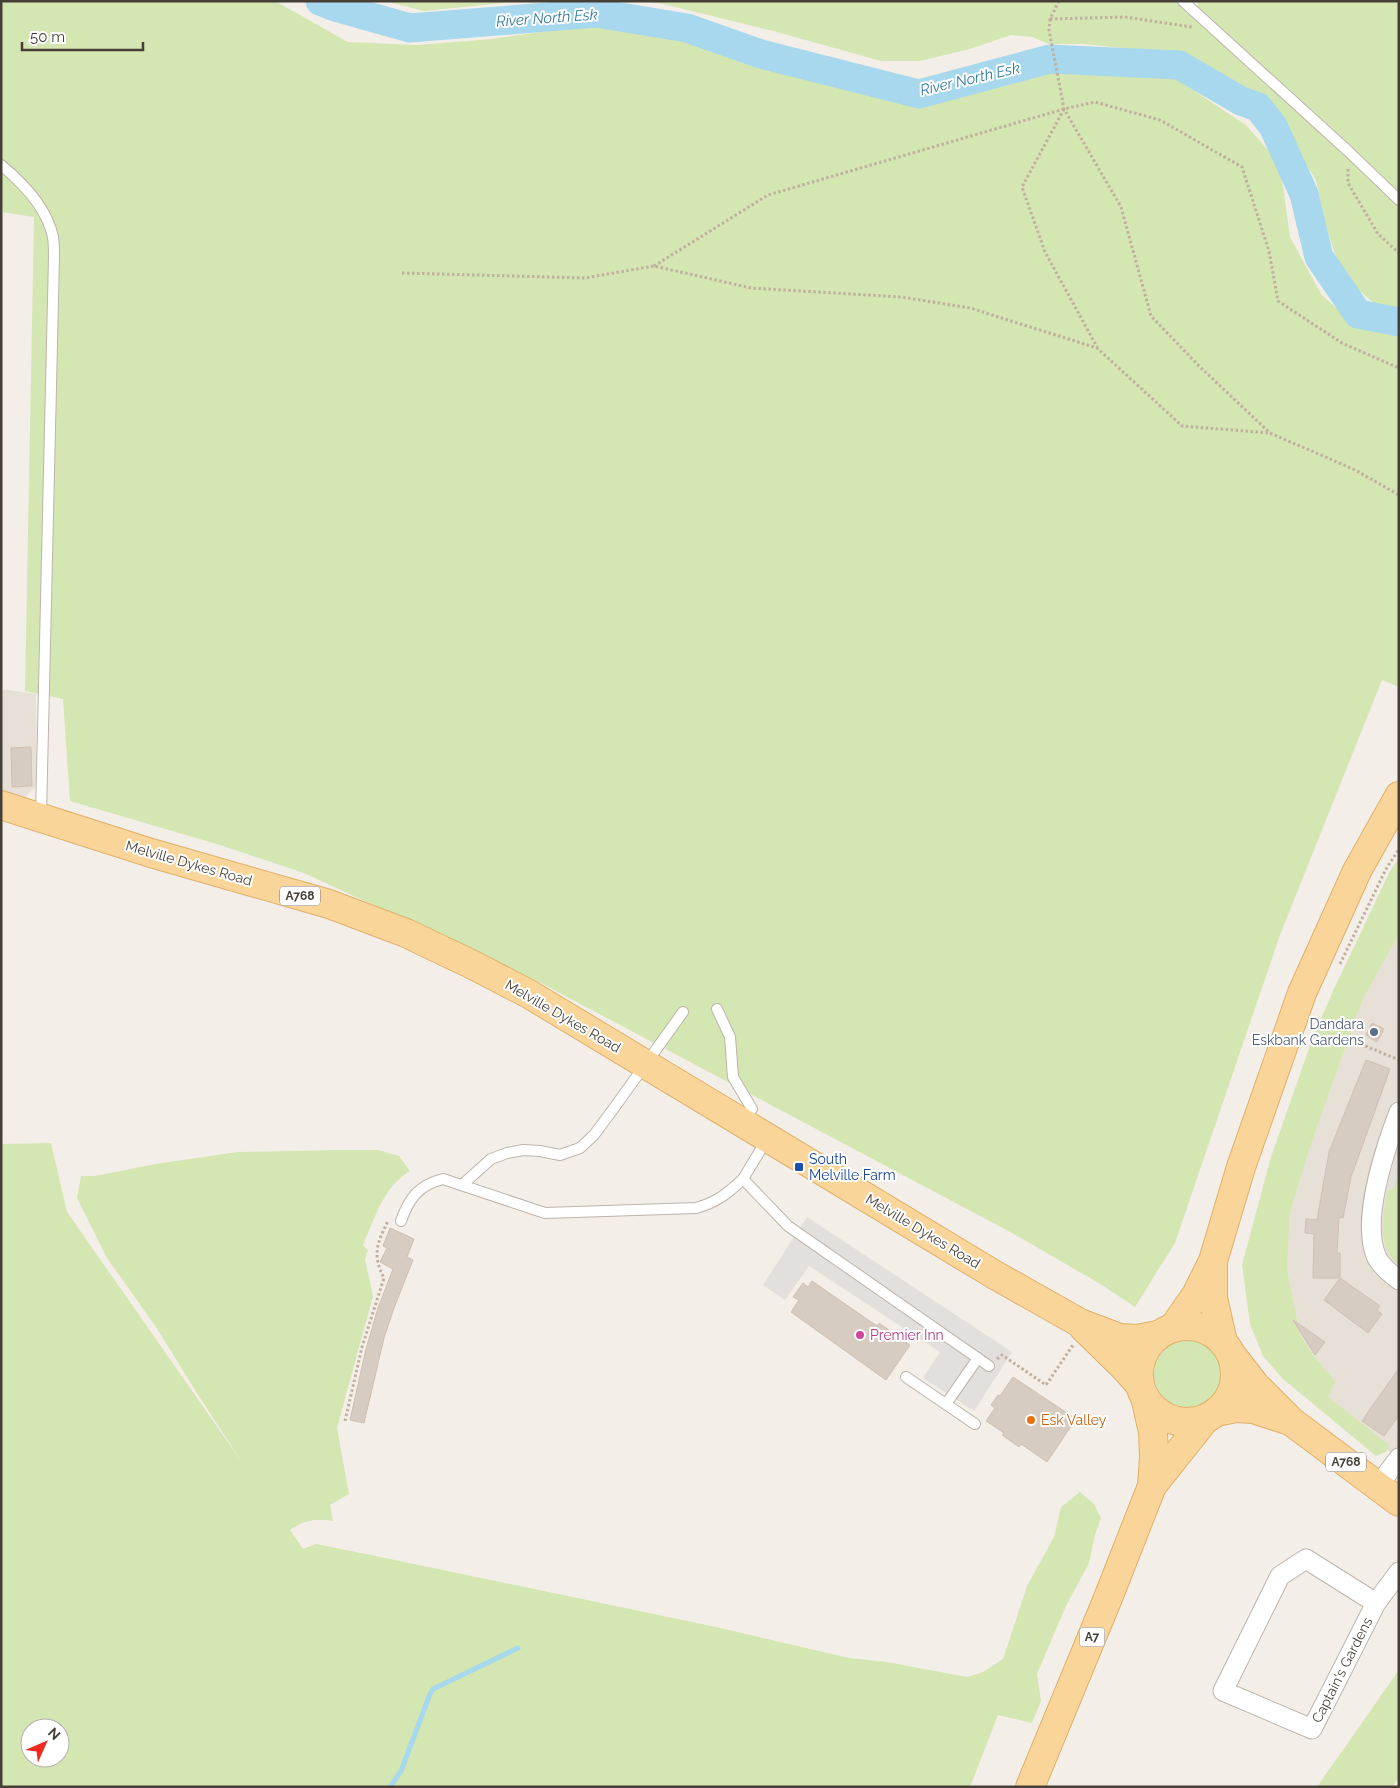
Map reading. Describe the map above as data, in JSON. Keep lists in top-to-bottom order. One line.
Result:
{"streets":{"main road":["Melville Dykes Road","A768","A7"],"street":["Captain's Gardens"]},"crossings":[["Melville Dykes Road","A768"],["Melville Dykes Road","A7"],["A768","A7"]],"water":["River North Esk"],"places":{"other":["Dandara Eskbank Gardens","Premier Inn","Esk Valley"],"transit":["South Melville Farm"]},"scale_bar":"50 m","north":"top right"}
